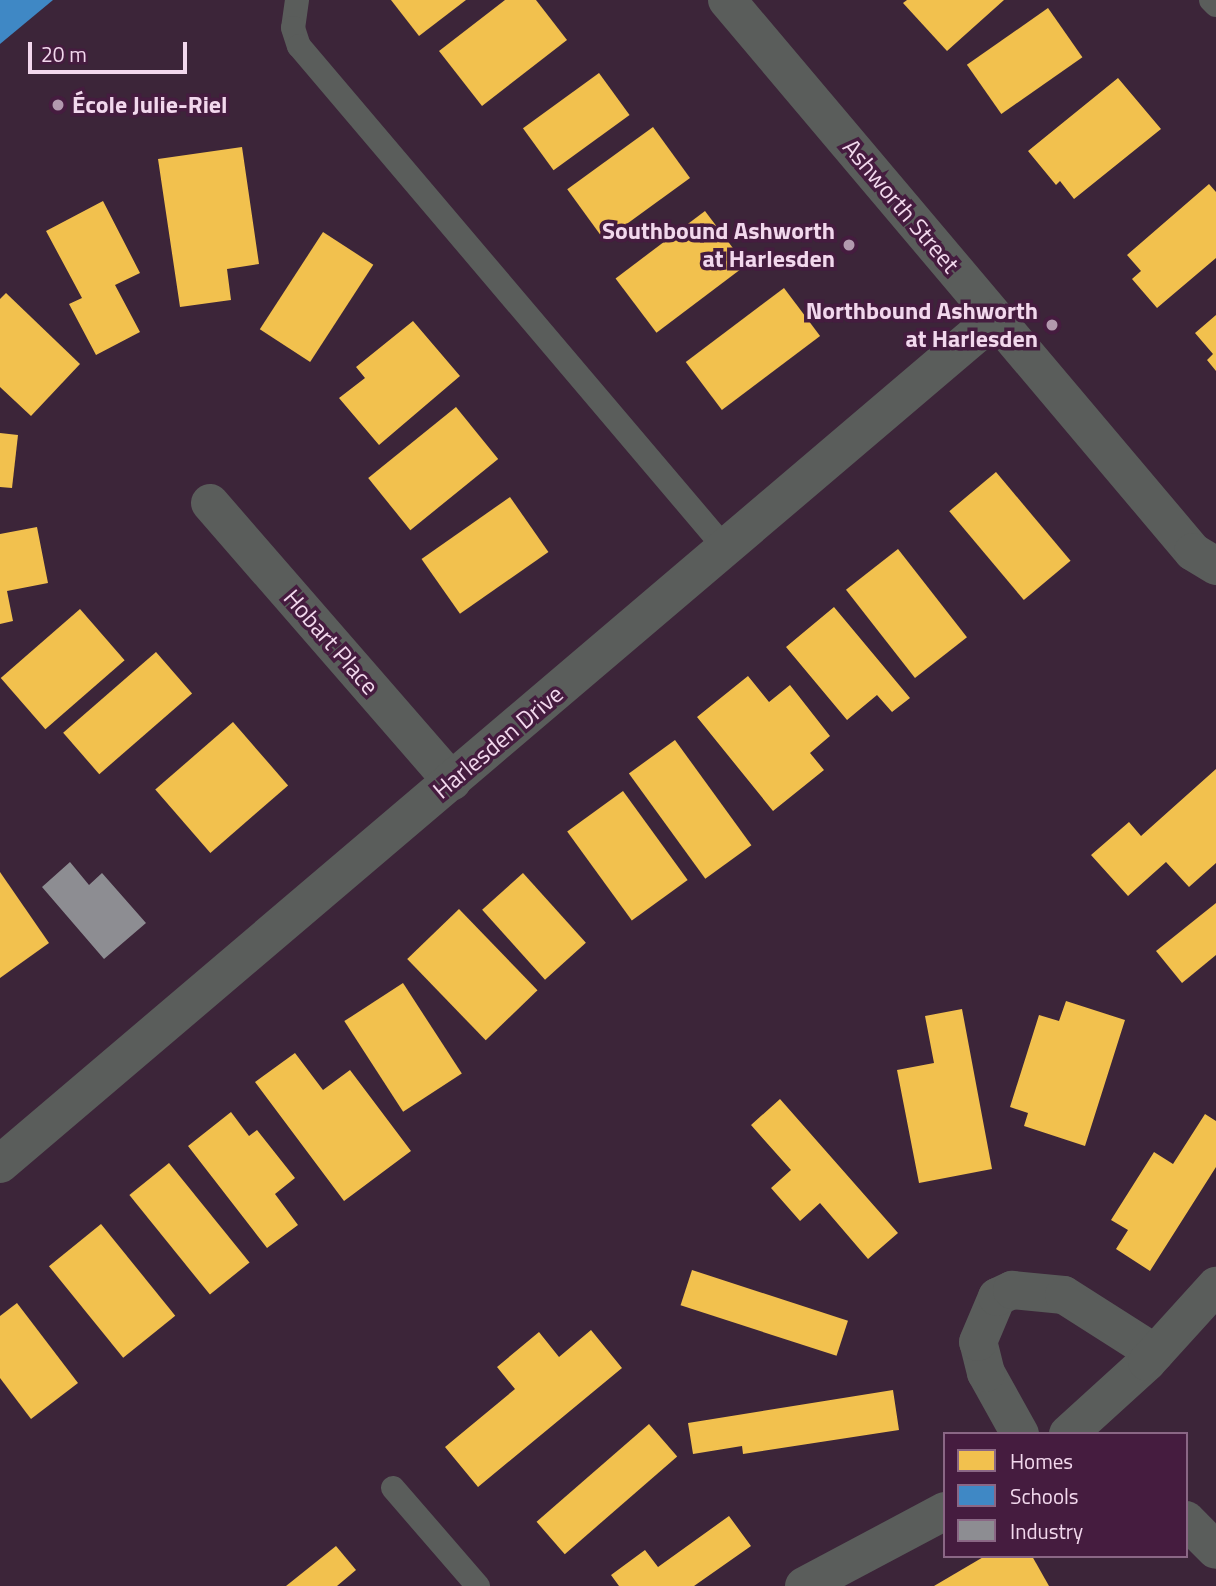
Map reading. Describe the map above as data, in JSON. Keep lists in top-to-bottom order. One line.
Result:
{"streets":{"street":["Ashworth Street","Hobart Place","Harlesden Drive"]},"crossings":[["Ashworth Street","Harlesden Drive"],["Hobart Place","Harlesden Drive"]],"places":["École Julie-Riel","Southbound Ashworth at Harlesden","Northbound Ashworth at Harlesden"],"legend":["Homes","Schools","Industry"],"scale_bar":"20 m"}
